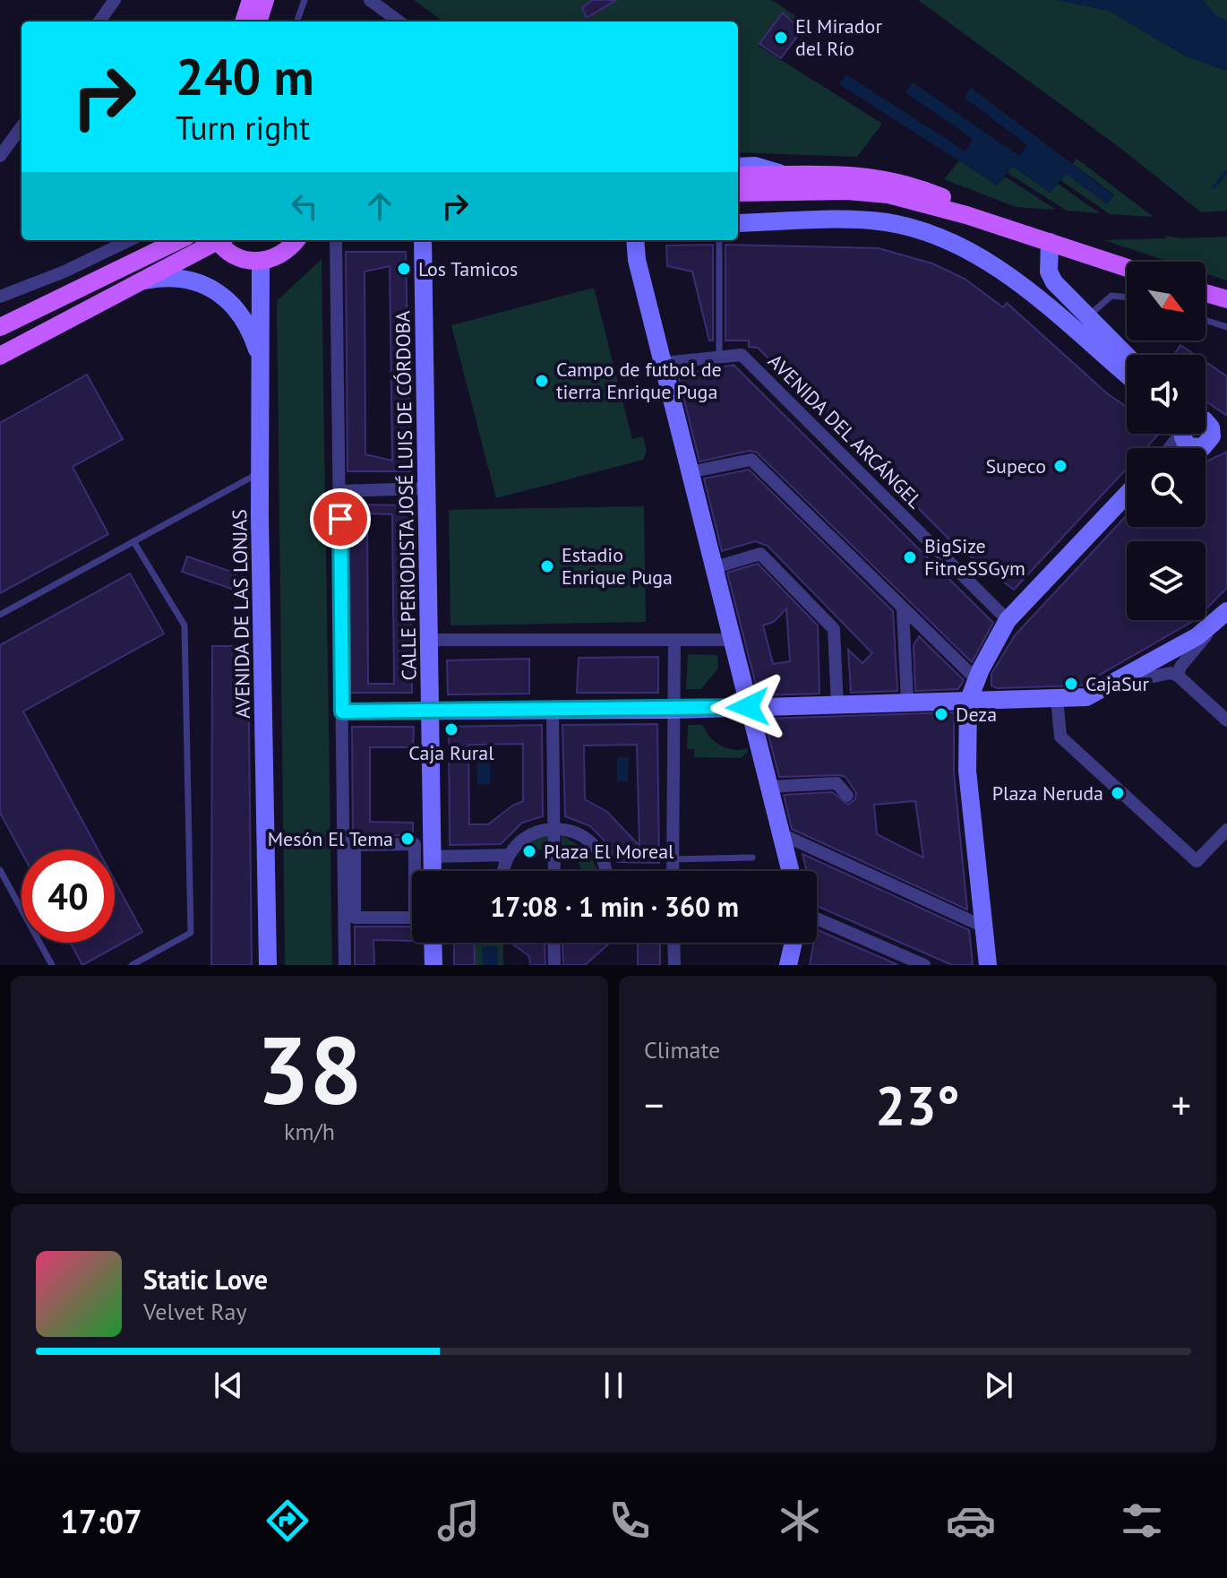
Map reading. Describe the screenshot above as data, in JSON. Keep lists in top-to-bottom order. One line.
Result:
{"streets":{"street":["AVENIDA DEL ARCÁNGEL","CALLE PERIODISTA JOSÉ LUIS DE CÓRDOBA","AVENIDA DE LAS LONJAS"]},"places":["El Mirador del Río","Los Tamicos","Campo de futbol de tierra Enrique Puga","Supeco","BigSize FitneSSGym","Estadio Enrique Puga","CajaSur","Deza","Caja Rural","Plaza Neruda","Mesón El Tema","Plaza El Moreal"],"north":"bottom right","page":{"turn":["240 m","Turn right"],"limit":"40","trip":"17:08 · 1 min · 360 m","tile":[["38","km/h"],"Climate"],"heat":["−","23°","+"],"song":["Static Love","Velvet Ray"],"tabs":"17:07"}}
